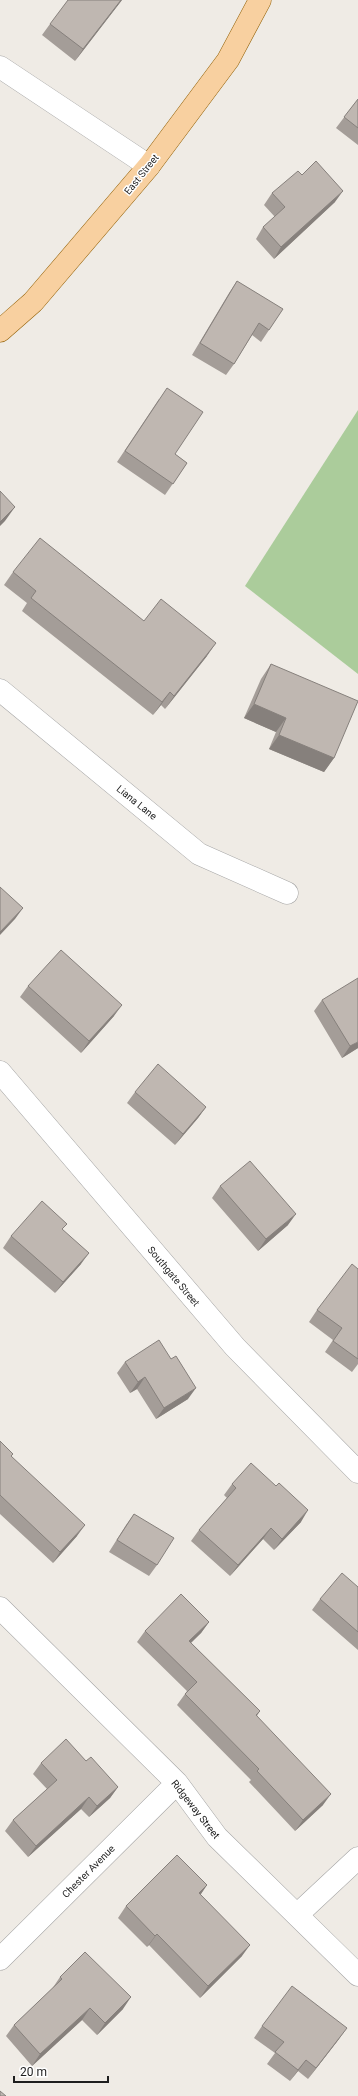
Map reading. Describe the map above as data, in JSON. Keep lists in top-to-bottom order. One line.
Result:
{"streets":{"main road":["East Street"],"street":["Liana Lane","Southgate Street","Ridgeway Street","Chester Avenue"]},"crossings":[["Ridgeway Street","Chester Avenue"]],"scale_bar":"20 m"}
